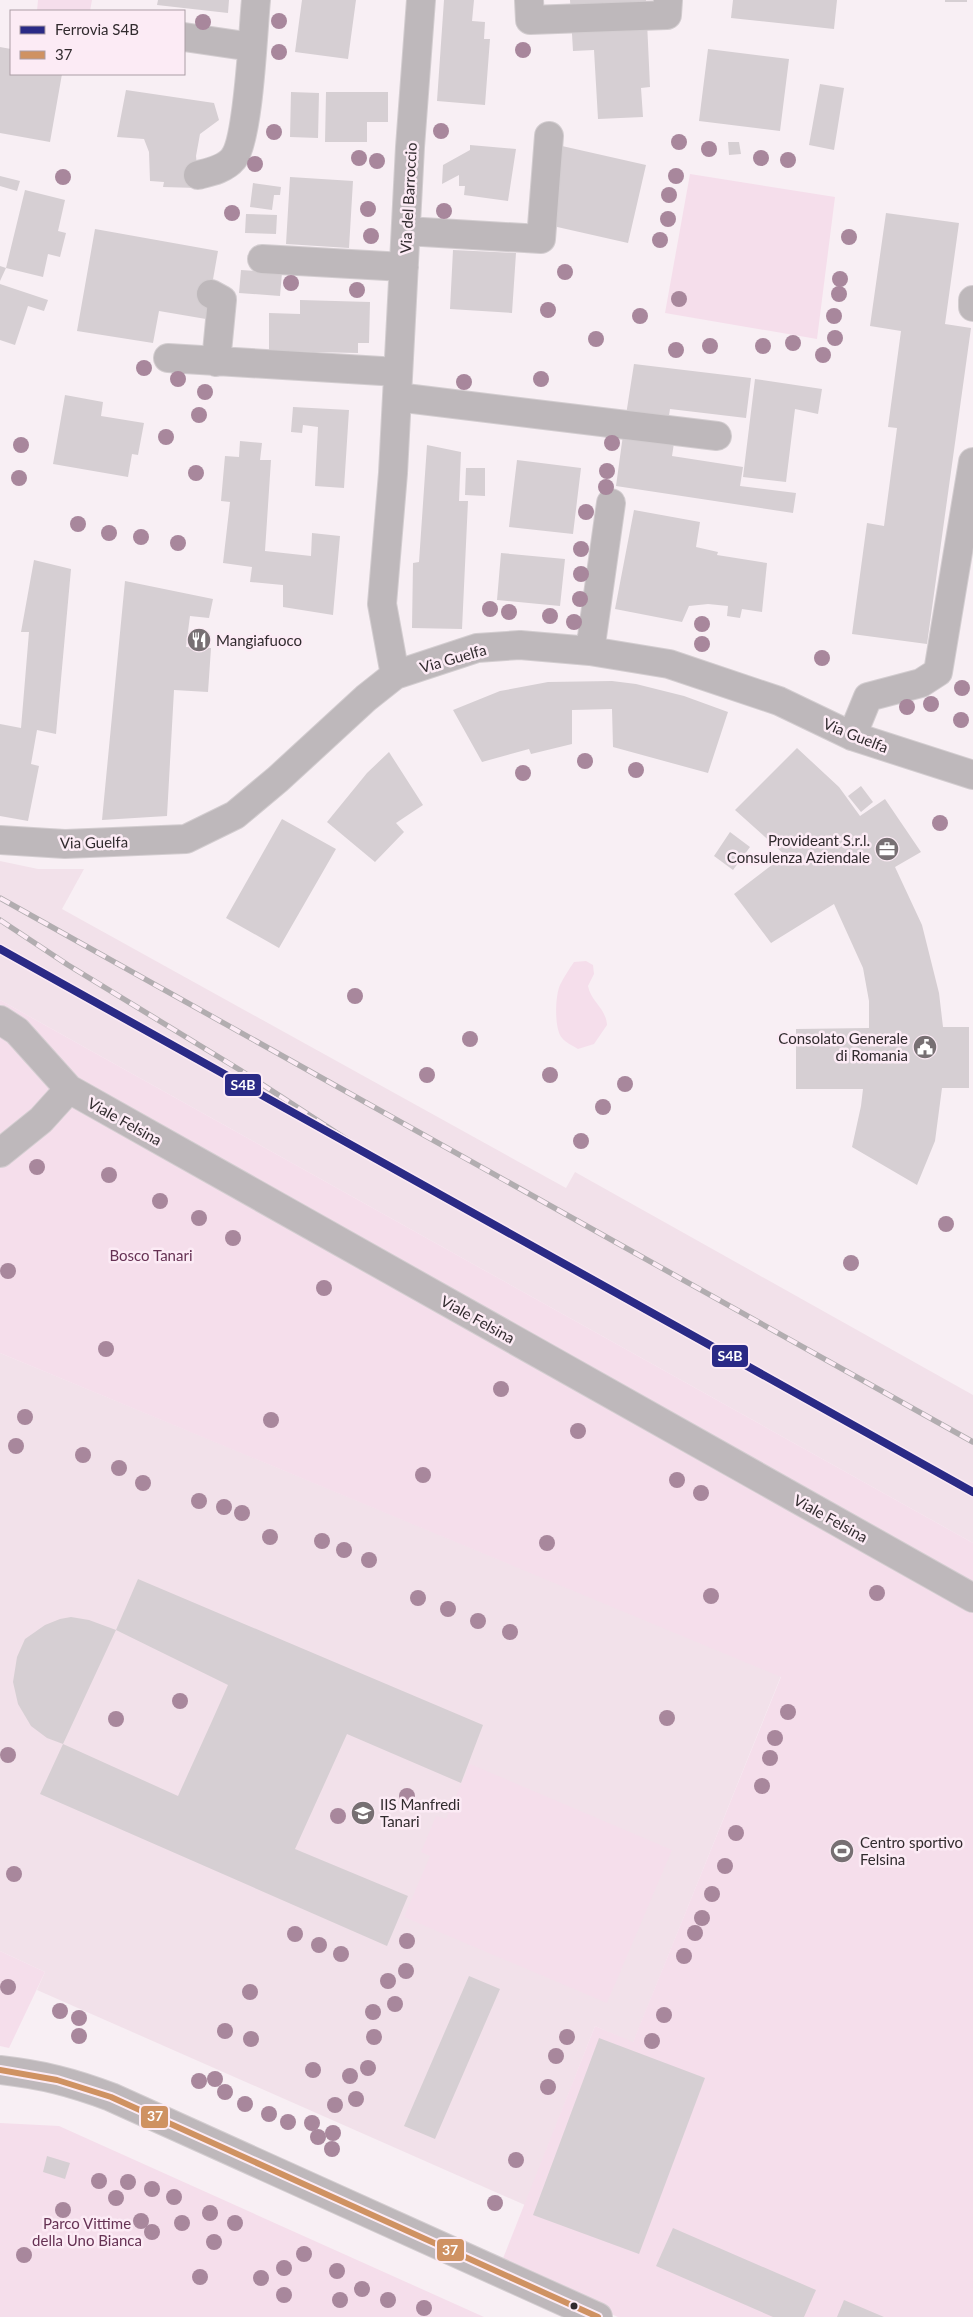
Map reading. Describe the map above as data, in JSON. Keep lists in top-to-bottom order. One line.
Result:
{"streets":{"street":["Via del Barroccio","Via Guelfa","Viale Felsina"]},"crossings":[["Via del Barroccio","Via Guelfa"]],"parks":["Bosco Tanari","Parco Vittime della Uno Bianca"],"places":{"restaurant":["Mangiafuoco"],"office":["Provideant S.r.l. Consulenza Aziendale"],"public building":["Consolato Generale di Romania"],"school or university":["IIS Manfredi Tanari"],"sports":["Centro sportivo Felsina"]},"lines":["rail line S4B","transit line 37"],"legend":["Ferrovia S4B","37"]}
